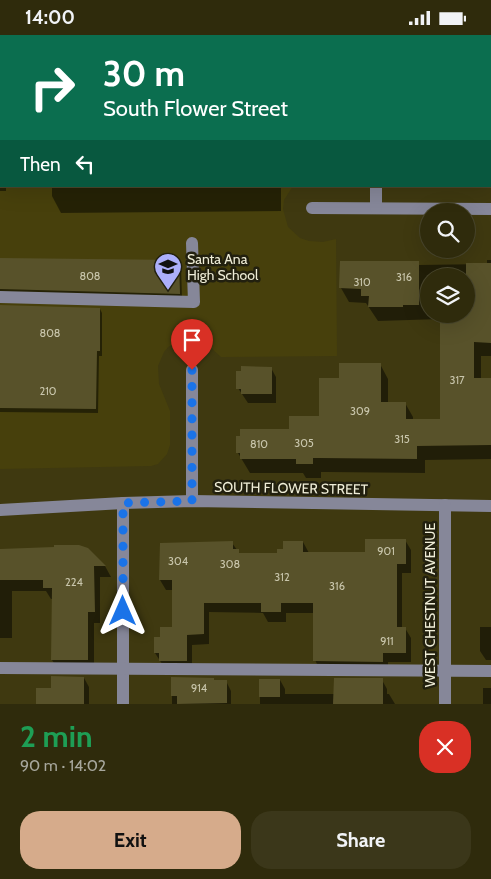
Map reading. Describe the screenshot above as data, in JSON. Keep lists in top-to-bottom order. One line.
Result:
{"streets":{"street":["SOUTH FLOWER STREET","WEST CHESTNUT AVENUE"]},"crossings":[["SOUTH FLOWER STREET","WEST CHESTNUT AVENUE"]],"places":{"school or university":["Santa Ana High School"]},"house_numbers":["808","316","310","808","317","210","309","315","305","810","901","304","308","312","224","316","911","914"],"page":{"status":"14:00","turn":["30 m","South Flower Street"],"then":"Then","heading":["2 min","90 m · 14:02"],"buttons":["Exit","Share"]}}
